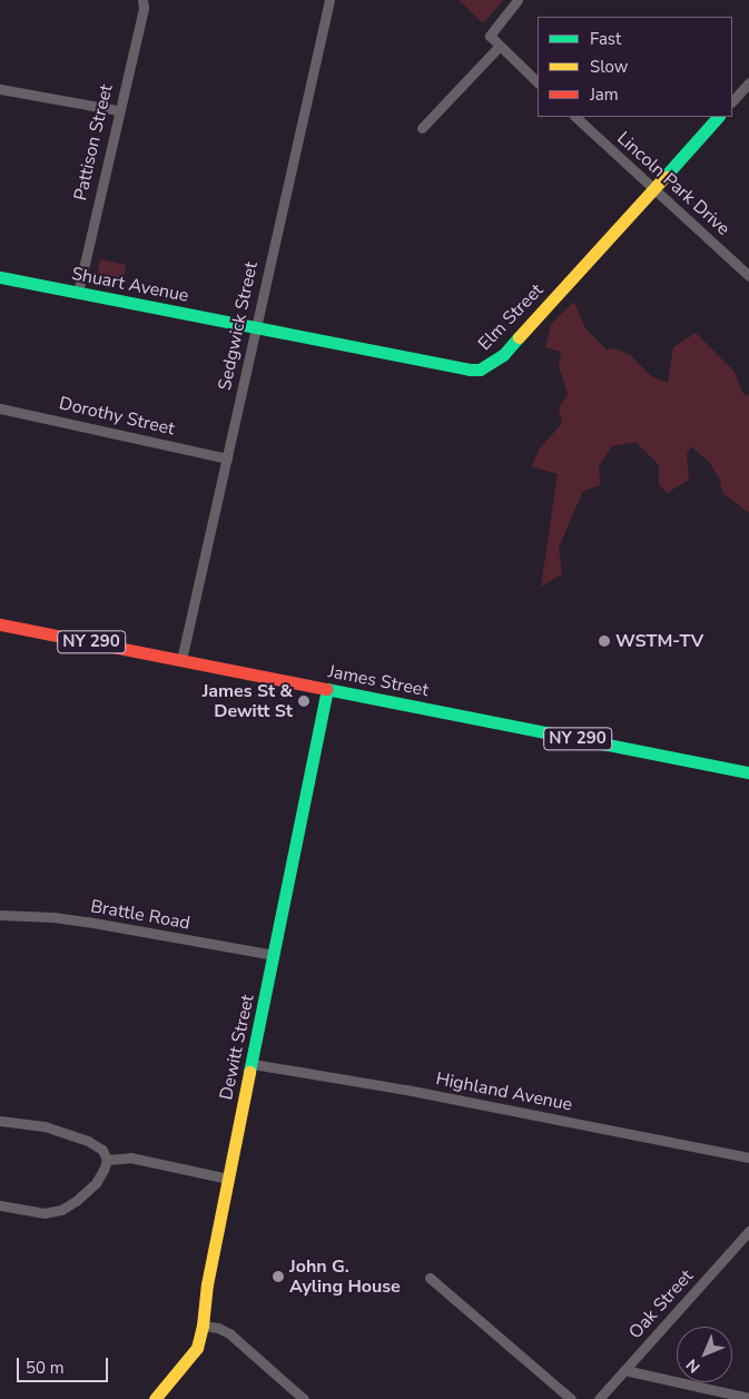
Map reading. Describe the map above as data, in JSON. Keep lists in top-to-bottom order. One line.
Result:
{"streets":{"street":["Pattison Street","Lincoln Park Drive","Shuart Avenue","Elm Street","Sedgwick Street","Dorothy Street","NY 290","James Street","Brattle Road","Dewitt Street","Highland Avenue","Oak Street"]},"crossings":[["Pattison Street","Shuart Avenue"],["Lincoln Park Drive","Elm Street"],["Shuart Avenue","Elm Street"],["Shuart Avenue","Sedgwick Street"],["Elm Street","Sedgwick Street"],["Sedgwick Street","Dorothy Street"],["Sedgwick Street","James Street"],["James Street","Dewitt Street"],["Brattle Road","Dewitt Street"],["Dewitt Street","Highland Avenue"]],"places":["WSTM-TV","James St & Dewitt St","John G. Ayling House"],"legend":["Fast","Slow","Jam"],"scale_bar":"50 m","north":"bottom left"}
